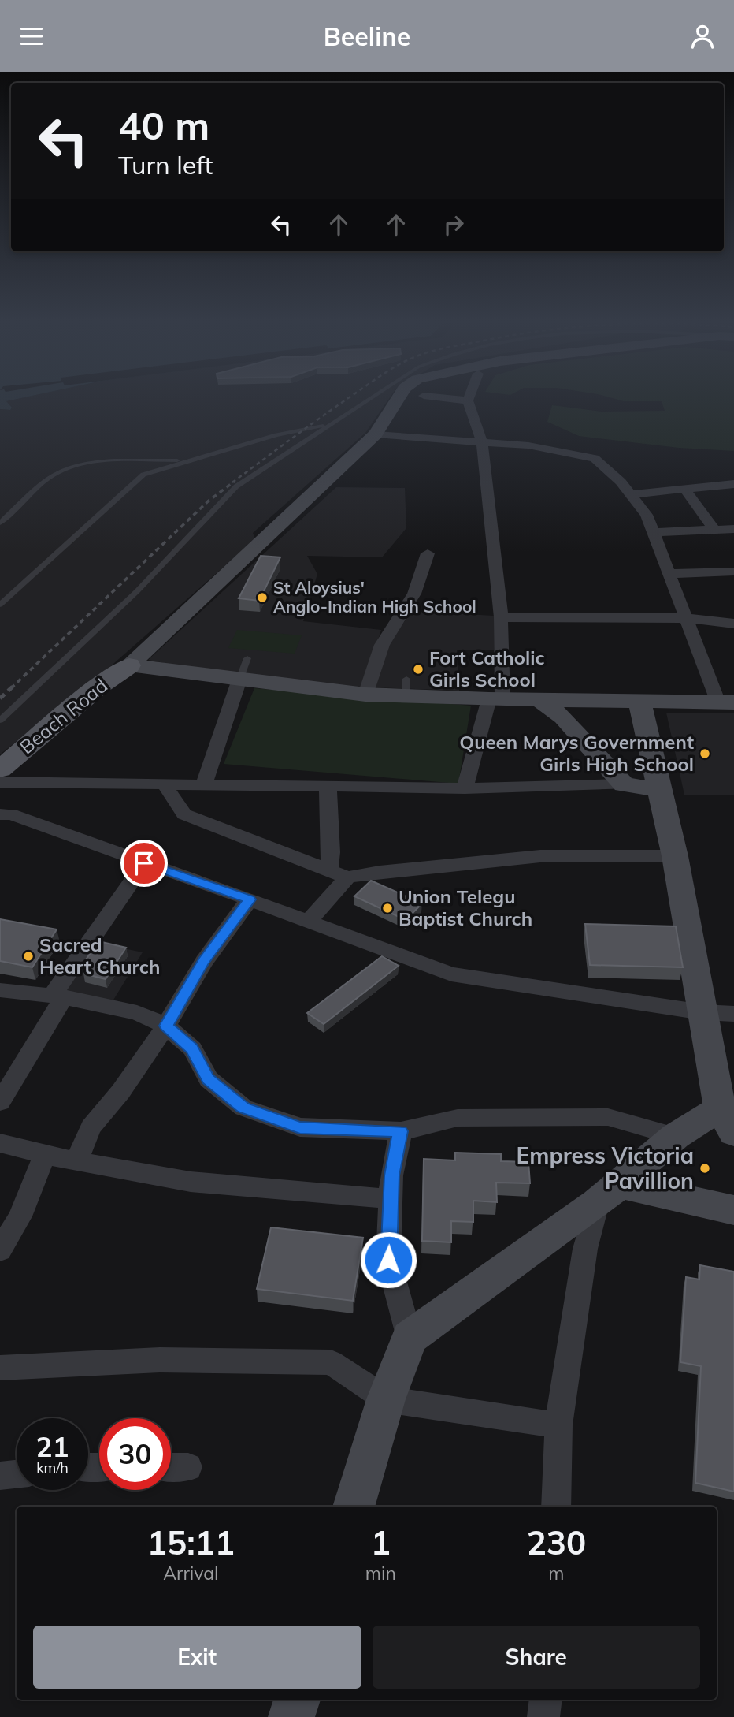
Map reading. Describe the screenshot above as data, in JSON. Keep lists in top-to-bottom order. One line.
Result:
{"streets":{"main road":["Beach Road"]},"places":["St Aloysius' Anglo-Indian High School","Fort Catholic Girls School","Queen Marys Government Girls High School","Union Telegu Baptist Church","Sacred Heart Church","Empress Victoria Pavillion"],"page":{"header":"Beeline","turn":["40 m","Turn left"],"speed":"21 km/h","limit":"30","eta":["15:11","Arrival","1","min","230","m"],"buttons":["Exit","Share"]}}
